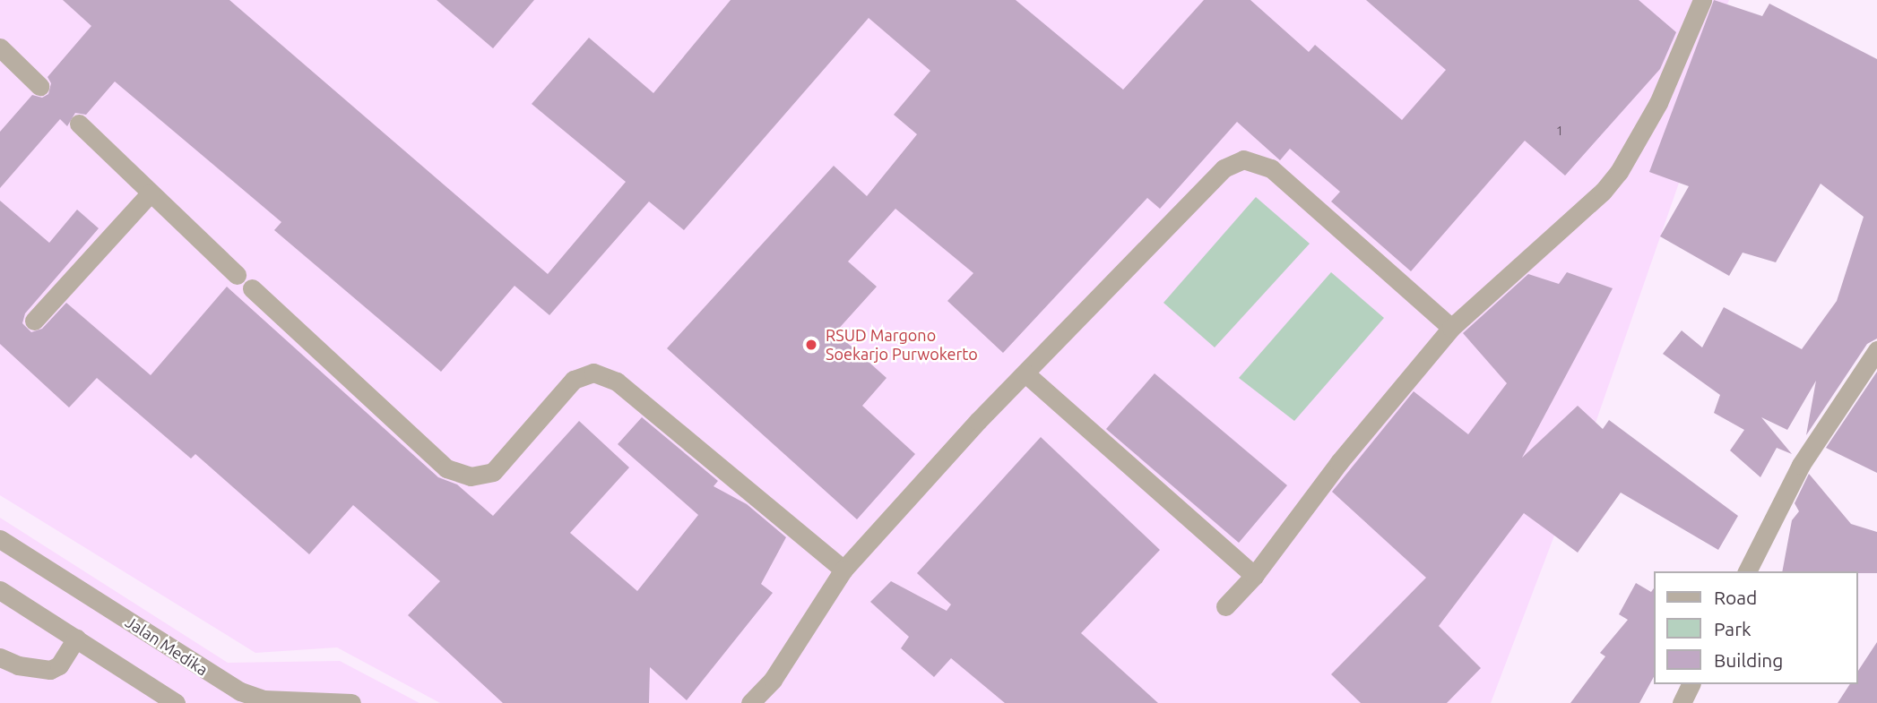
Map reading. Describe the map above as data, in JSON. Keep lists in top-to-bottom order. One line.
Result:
{"streets":{"street":["Jalan Medika"]},"places":["RSUD Margono Soekarjo Purwokerto"],"house_numbers":["1"],"legend":["Road","Park","Building"]}
